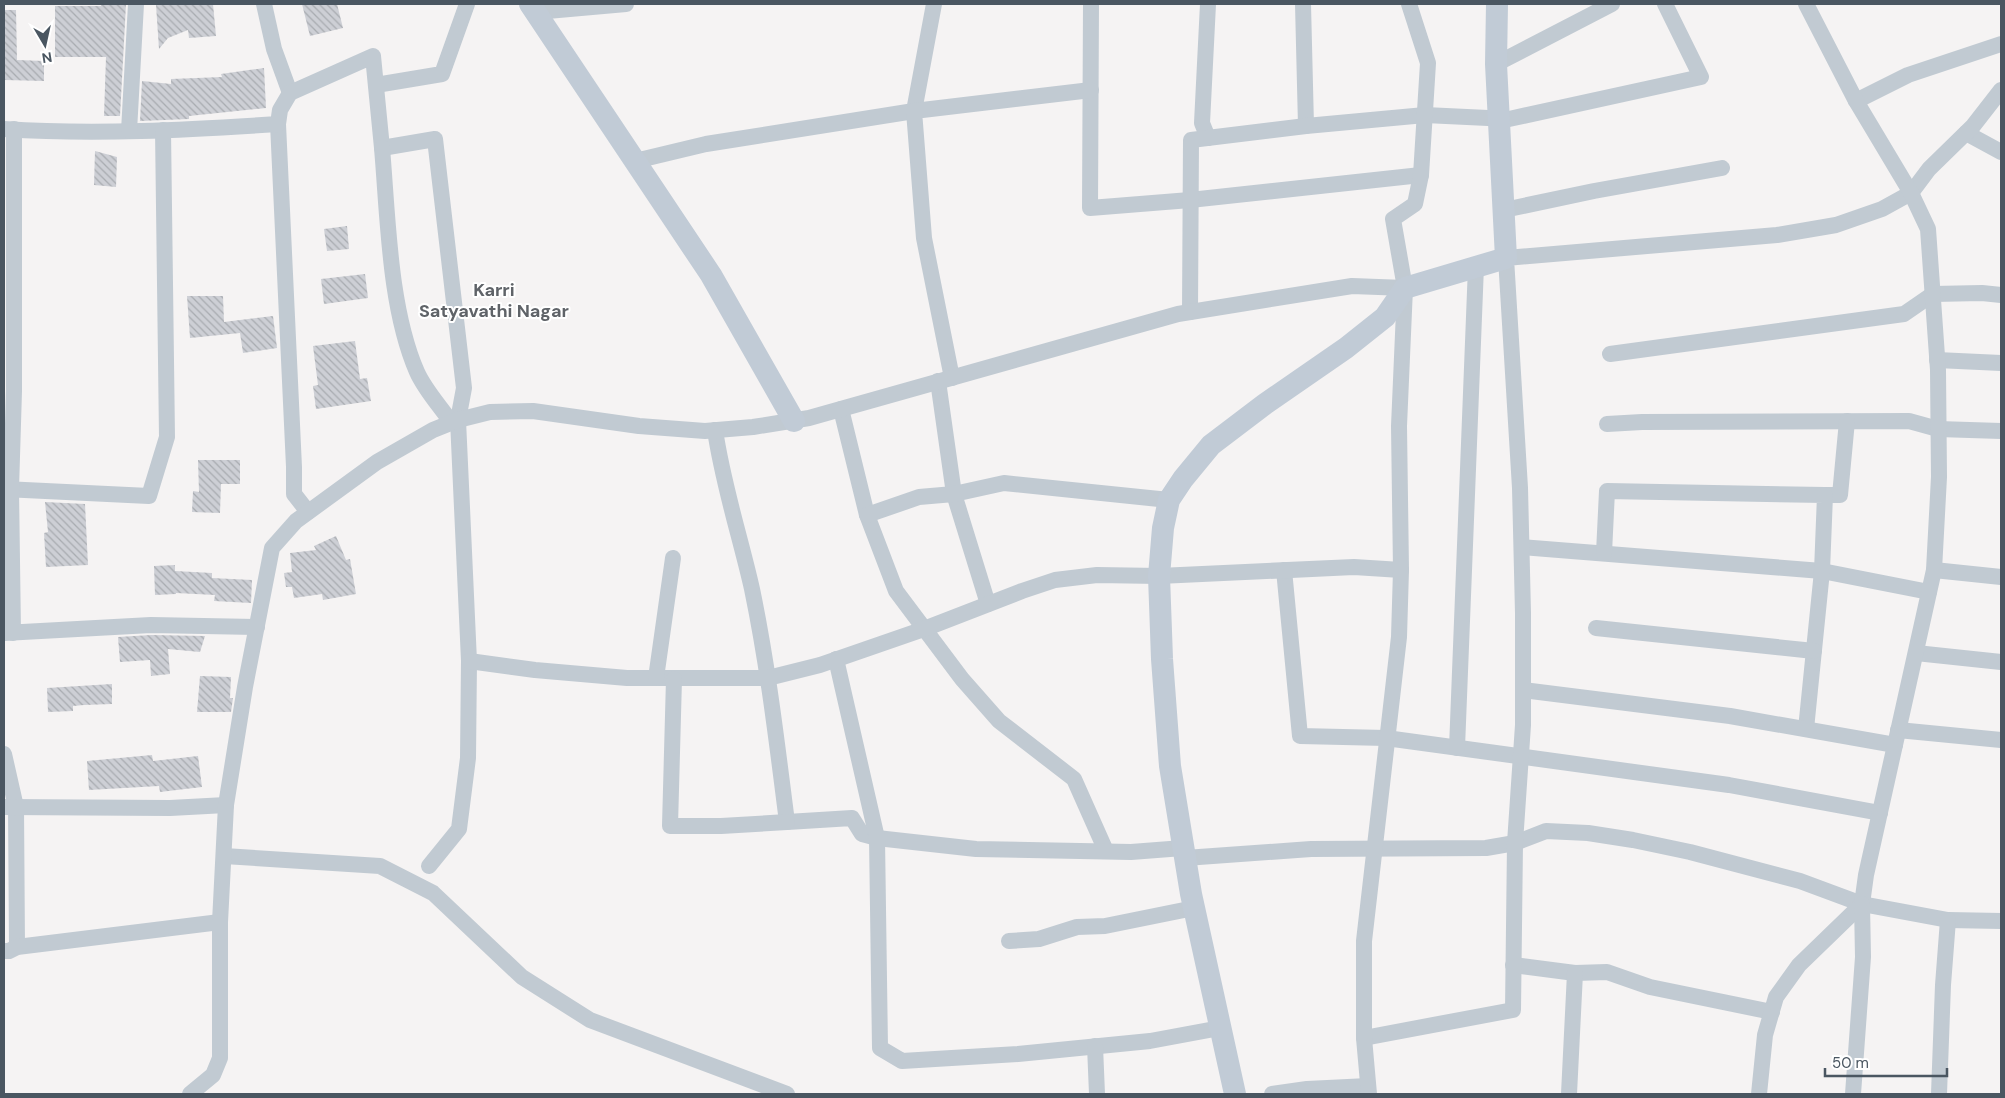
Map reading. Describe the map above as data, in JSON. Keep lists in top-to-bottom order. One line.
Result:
{"districts":["Karri Satyavathi Nagar"],"scale_bar":"50 m","north":"bottom"}
